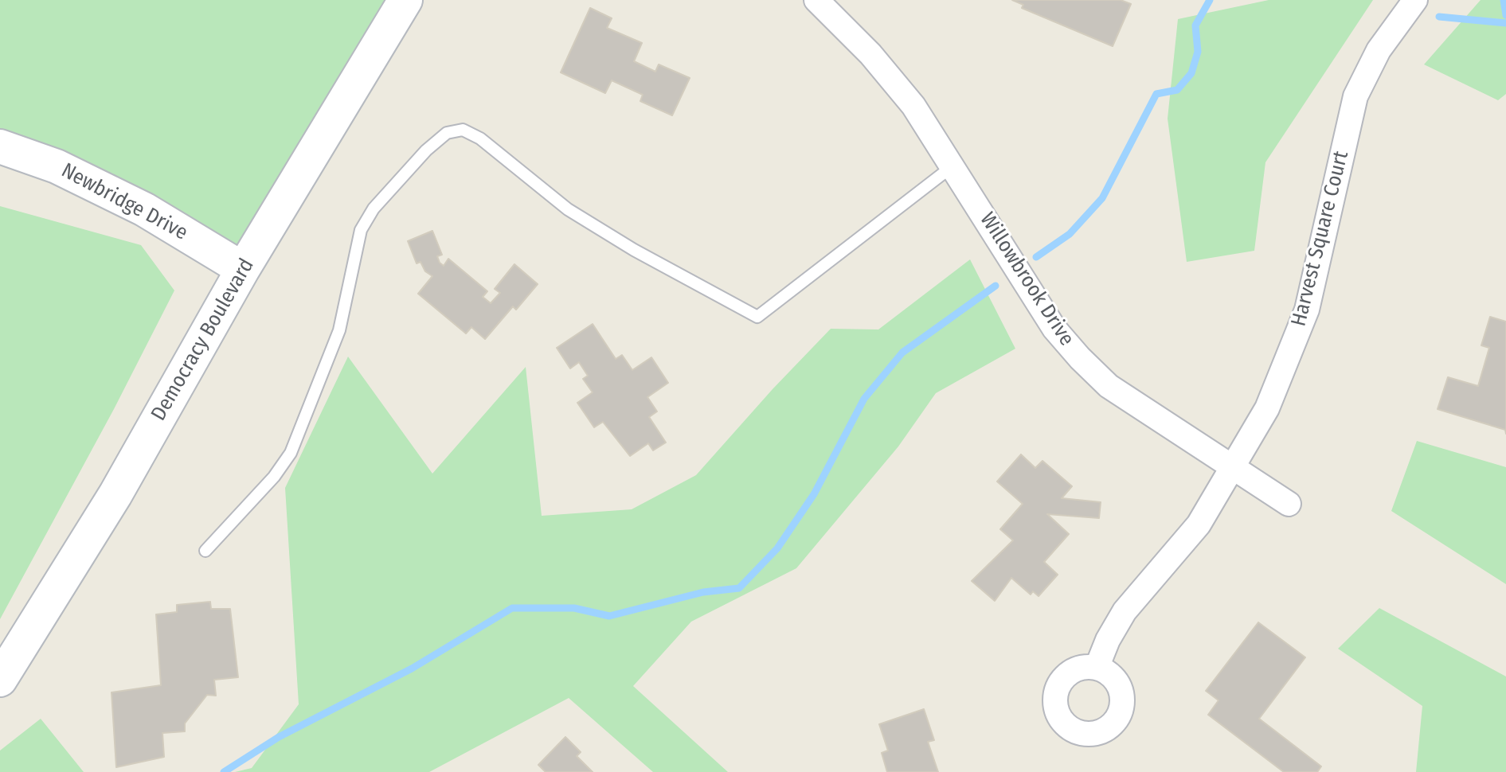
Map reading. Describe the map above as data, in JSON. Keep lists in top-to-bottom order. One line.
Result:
{"streets":{"main road":["Newbridge Drive","Democracy Boulevard"],"street":["Harvest Square Court","Willowbrook Drive"]},"crossings":[["Newbridge Drive","Democracy Boulevard"],["Harvest Square Court","Willowbrook Drive"]]}
